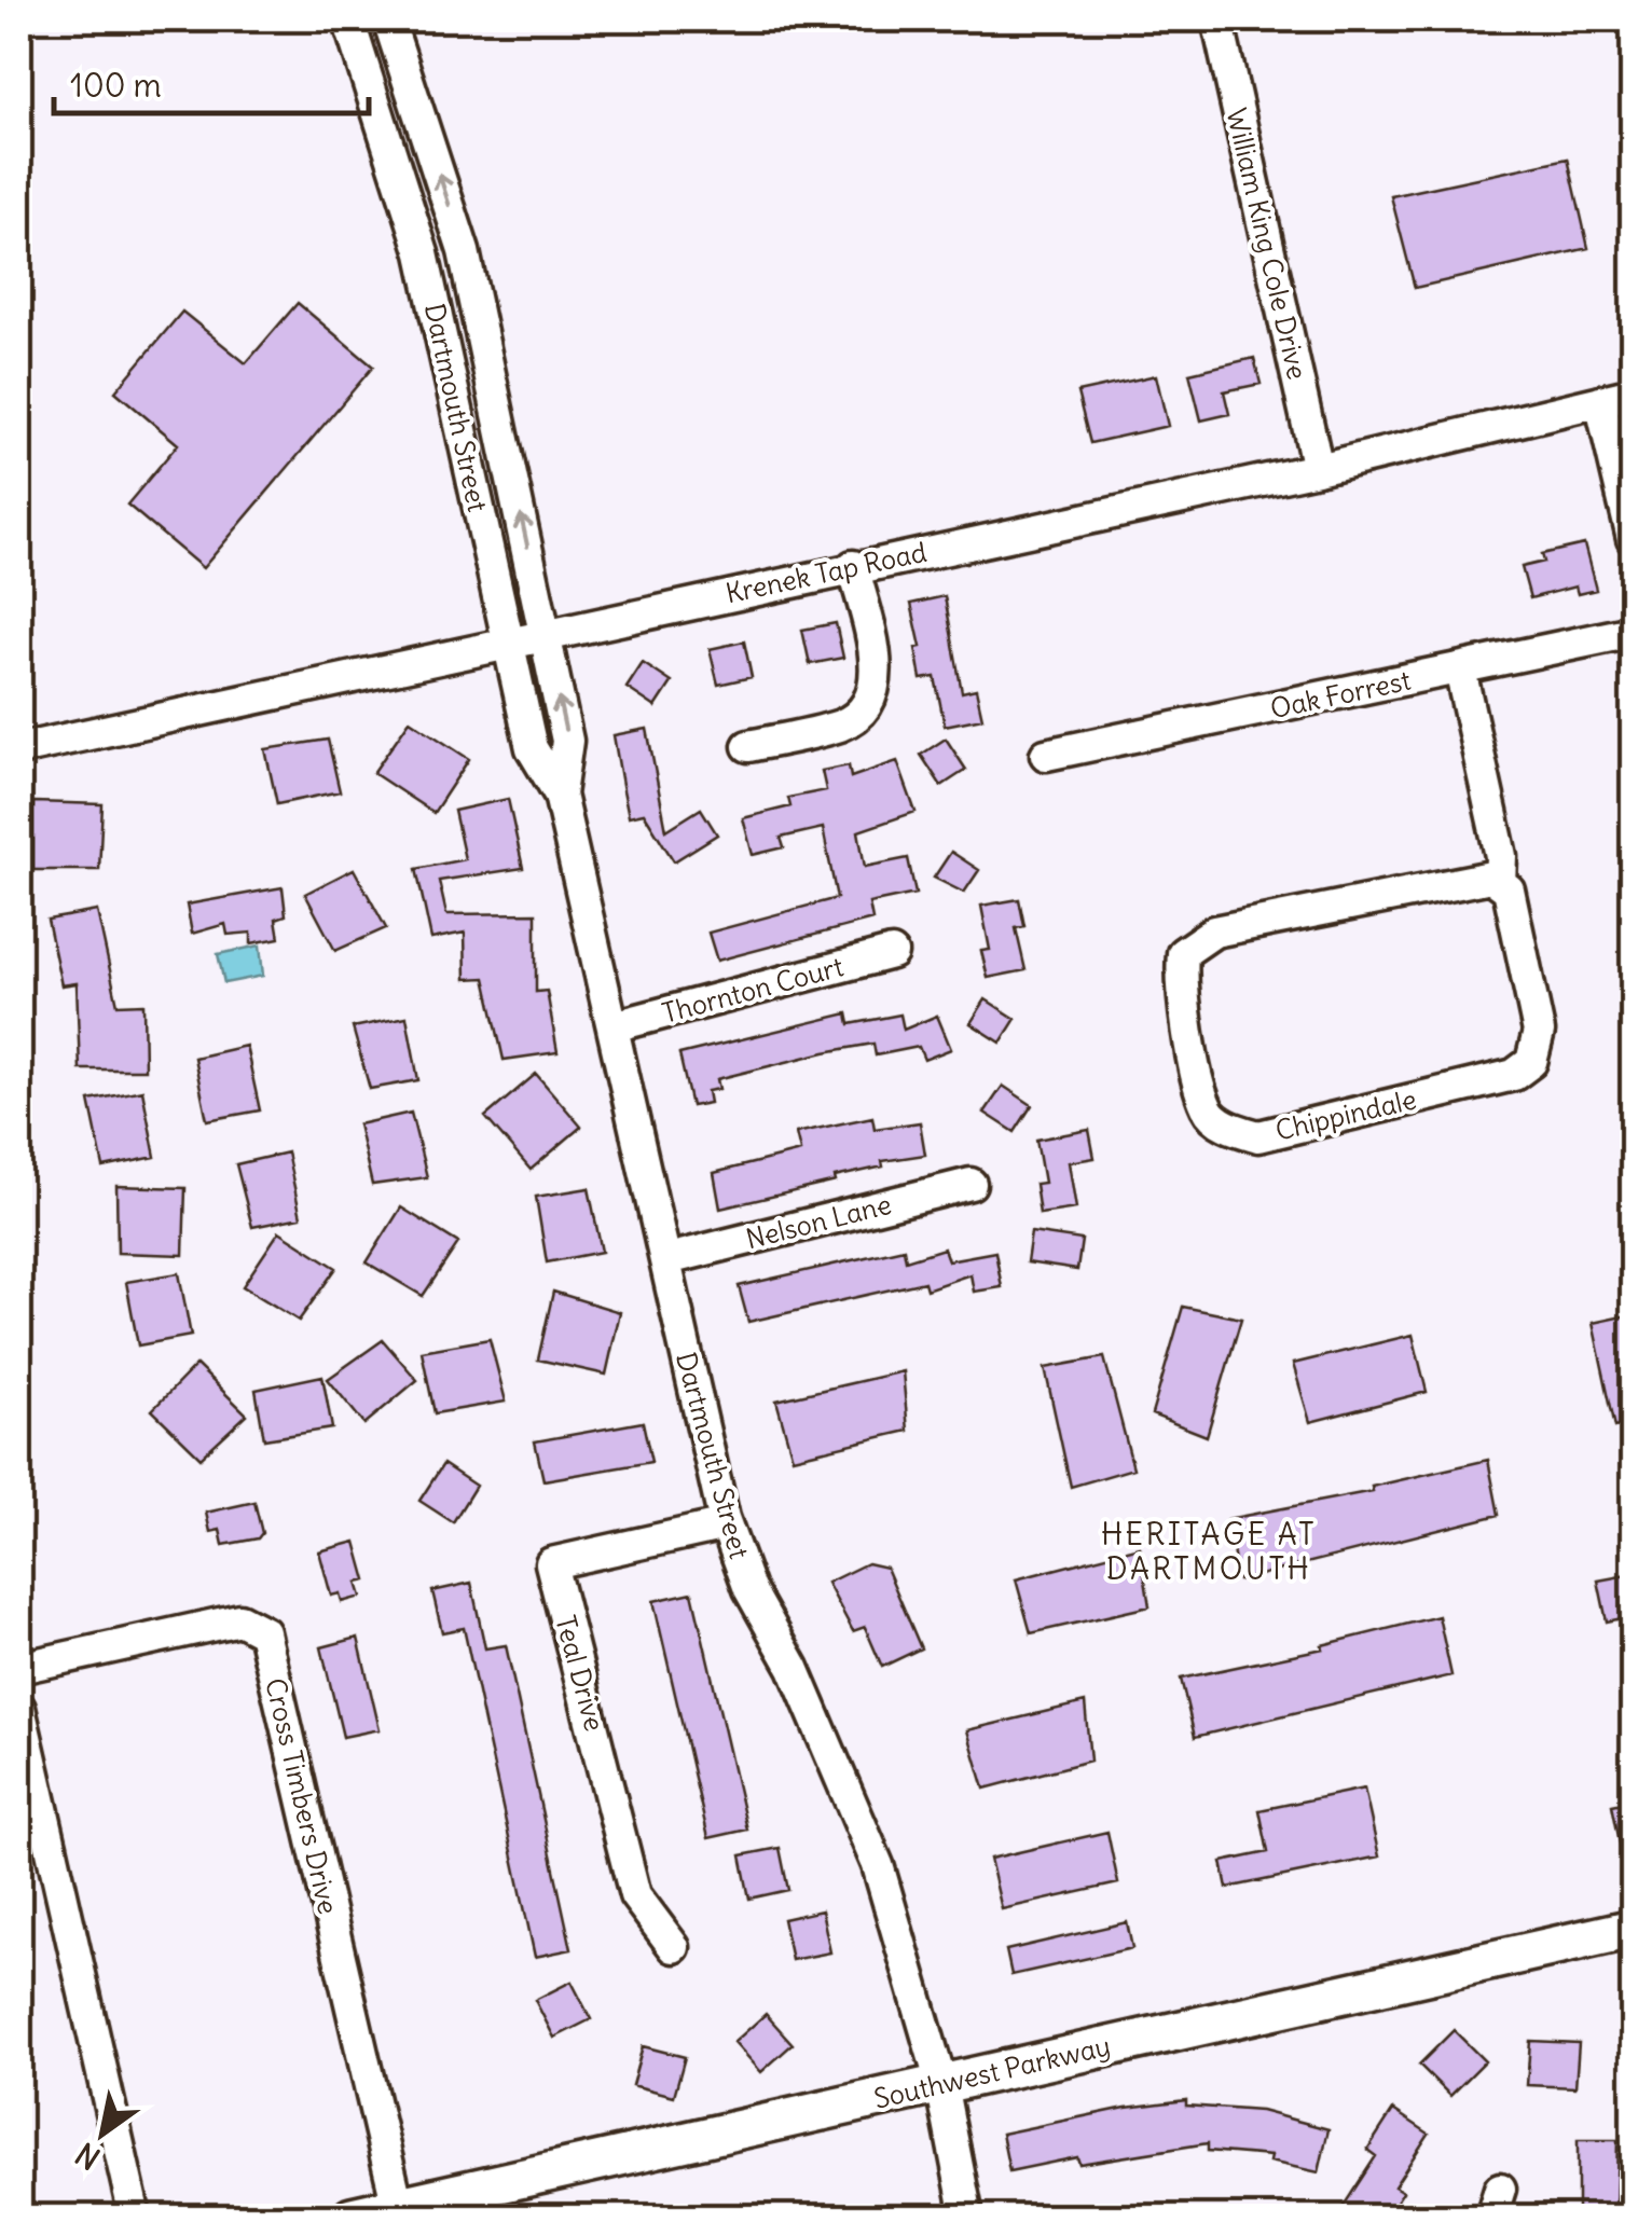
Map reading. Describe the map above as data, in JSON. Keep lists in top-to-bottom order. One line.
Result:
{"streets":{"main road":["Southwest Parkway"],"street":["William King Cole Drive","Dartmouth Street","Krenek Tap Road","Oak Forrest","Thornton Court","Chippindale","Nelson Lane","Teal Drive","Cross Timbers Drive"]},"crossings":[["William King Cole Drive","Krenek Tap Road"],["Dartmouth Street","Krenek Tap Road"],["Dartmouth Street","Thornton Court"],["Dartmouth Street","Nelson Lane"],["Dartmouth Street","Teal Drive"],["Dartmouth Street","Southwest Parkway"],["Oak Forrest","Chippindale"],["Cross Timbers Drive","Southwest Parkway"]],"districts":["HERITAGE AT DARTMOUTH"],"scale_bar":"100 m","north":"bottom left"}
